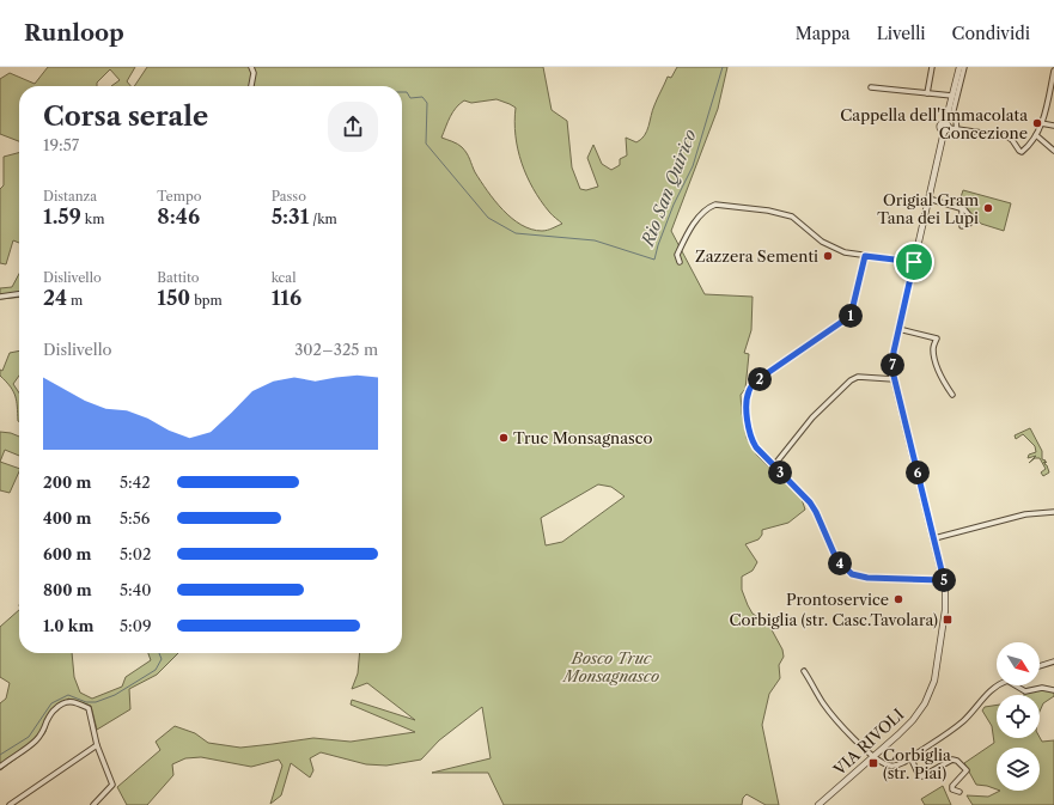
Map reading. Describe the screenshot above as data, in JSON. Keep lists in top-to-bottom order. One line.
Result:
{"streets":{"street":["VIA RIVOLI"]},"water":["Rio San Quirico"],"parks":["Bosco Truc Monsagnasco"],"places":{"other":["Cappella dell'Immacolata Concezione","Origial Gram Tana dei Lupi","Zazzera Sementi","Truc Monsagnasco","Prontoservice"],"transit":["Corbiglia (str. Casc.Tavolara)","Corbiglia (str. Piai)"]},"north":"bottom right","page":{"header":"Runloop","nav":["Mappa","Livelli","Condividi"],"heading":["Corsa serale","19:57"],"stats":[["Distanza","1.59 km"],["Tempo","8:46"],["Passo","5:31 /km"],["Dislivello","24 m"],["Battito","150 bpm"],["kcal","116"]],"pins":["1","7","2","3","6","4","5"],"chart":["Dislivello","302–325 m"],"list":[{"name":"200 m","note":"5:42"},{"name":"400 m","note":"5:56"},{"name":"600 m","note":"5:02"},{"name":"800 m","note":"5:40"},{"name":"1.0 km","note":"5:09"}]}}
